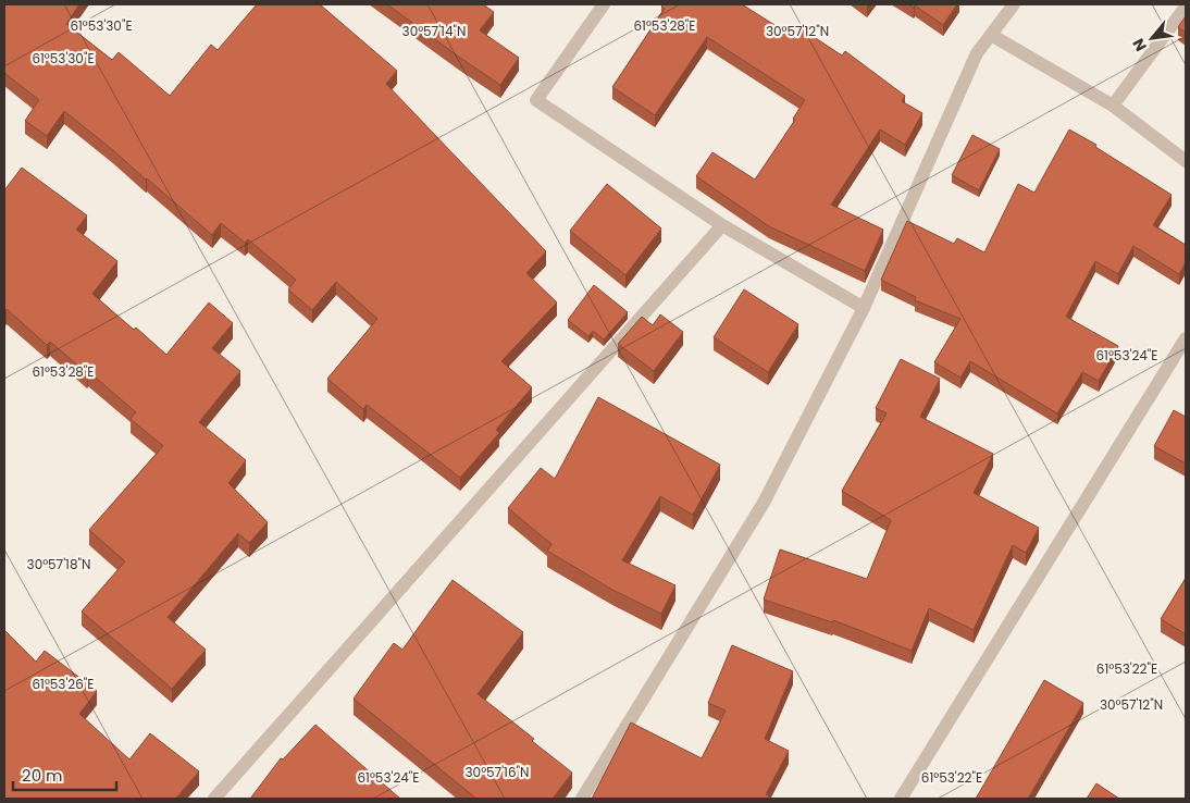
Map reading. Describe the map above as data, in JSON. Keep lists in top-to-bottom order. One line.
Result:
{"scale_bar":"20 m","north":"bottom left","coordinates":["61°53'30\"E","61°53'28\"E","30°57'12\"N","30°57'14\"N","61°53'24\"E","30°57'18\"N","61°53'22\"E","61°53'26\"E","30°57'16\"N"]}
